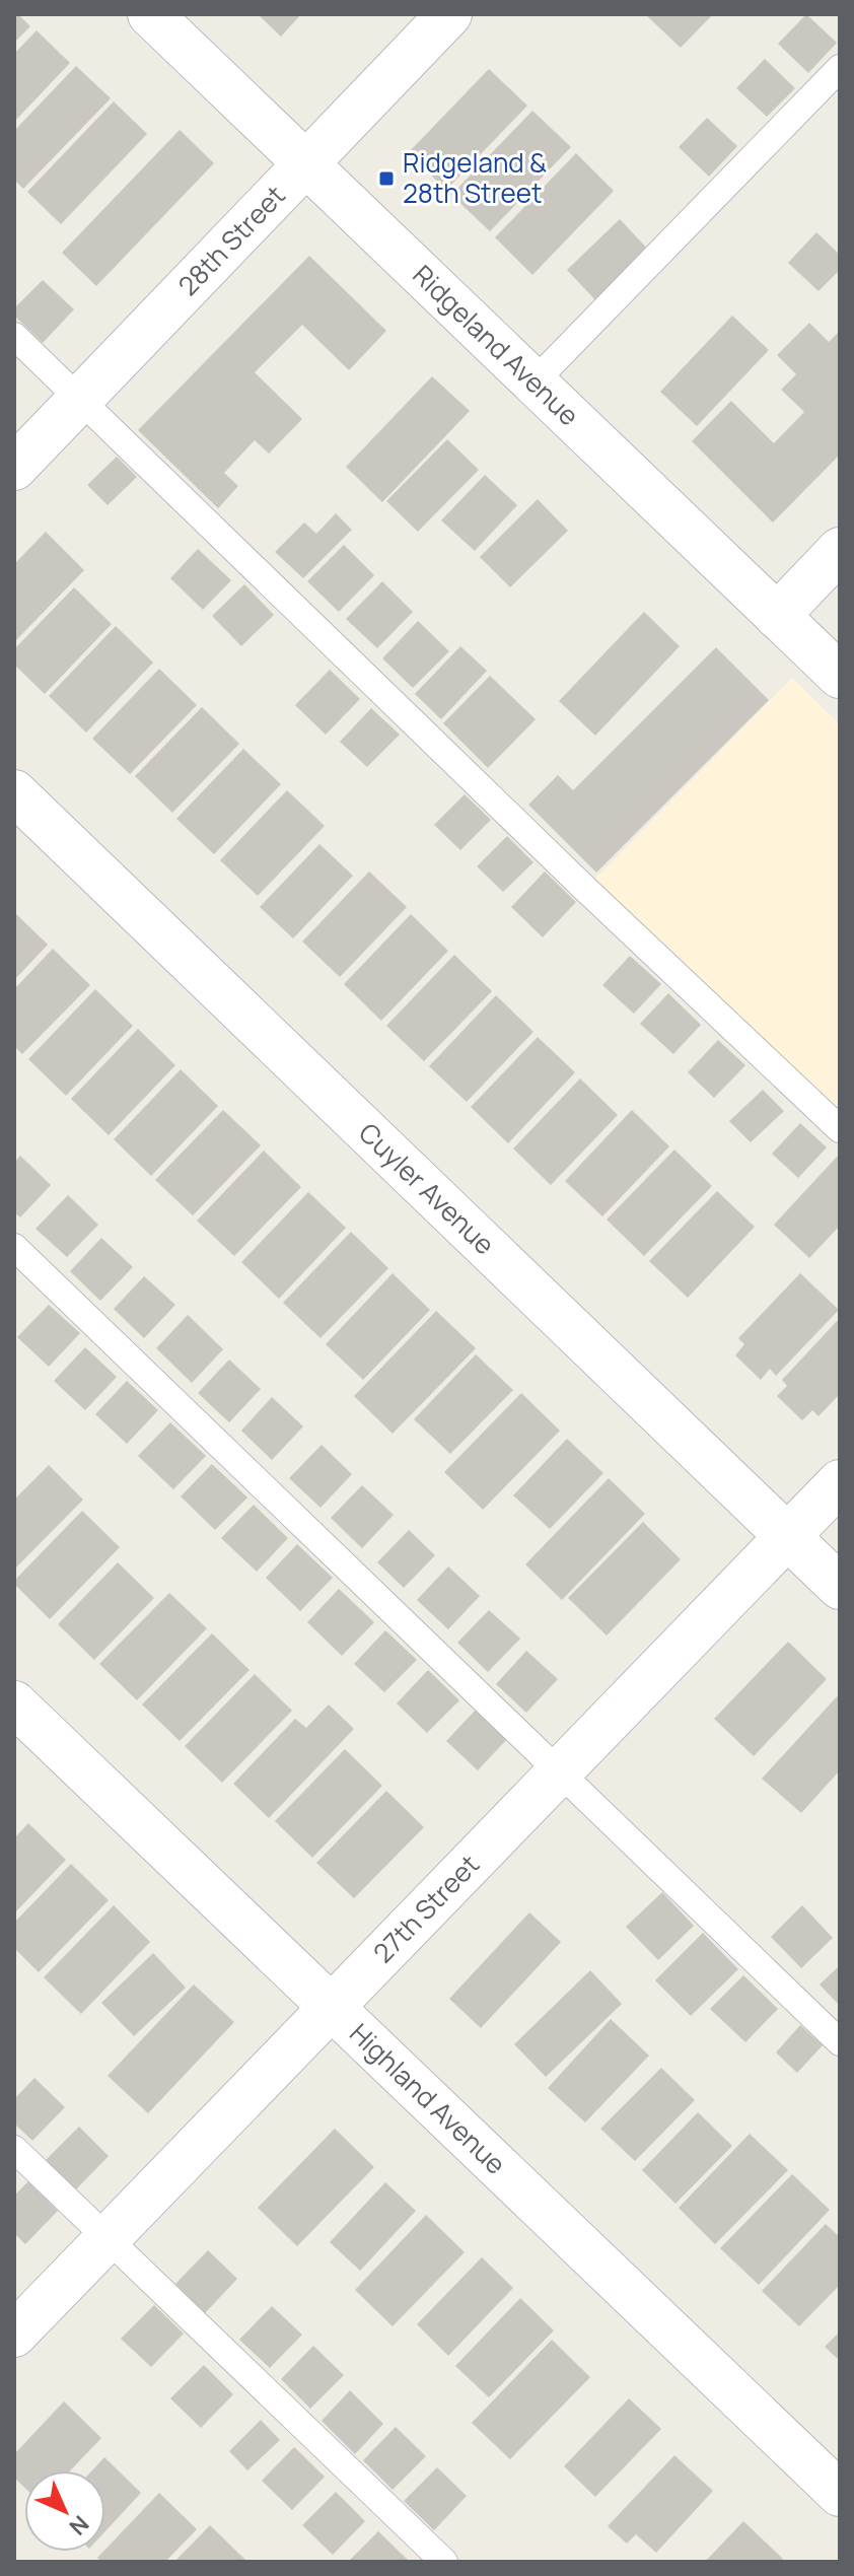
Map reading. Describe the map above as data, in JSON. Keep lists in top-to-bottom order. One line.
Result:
{"streets":{"street":["28th Street","Ridgeland Avenue","Cuyler Avenue","27th Street","Highland Avenue"]},"crossings":[["28th Street","Ridgeland Avenue"],["Cuyler Avenue","27th Street"],["27th Street","Highland Avenue"]],"places":{"transit":["Ridgeland & 28th Street"]},"north":"bottom right"}
